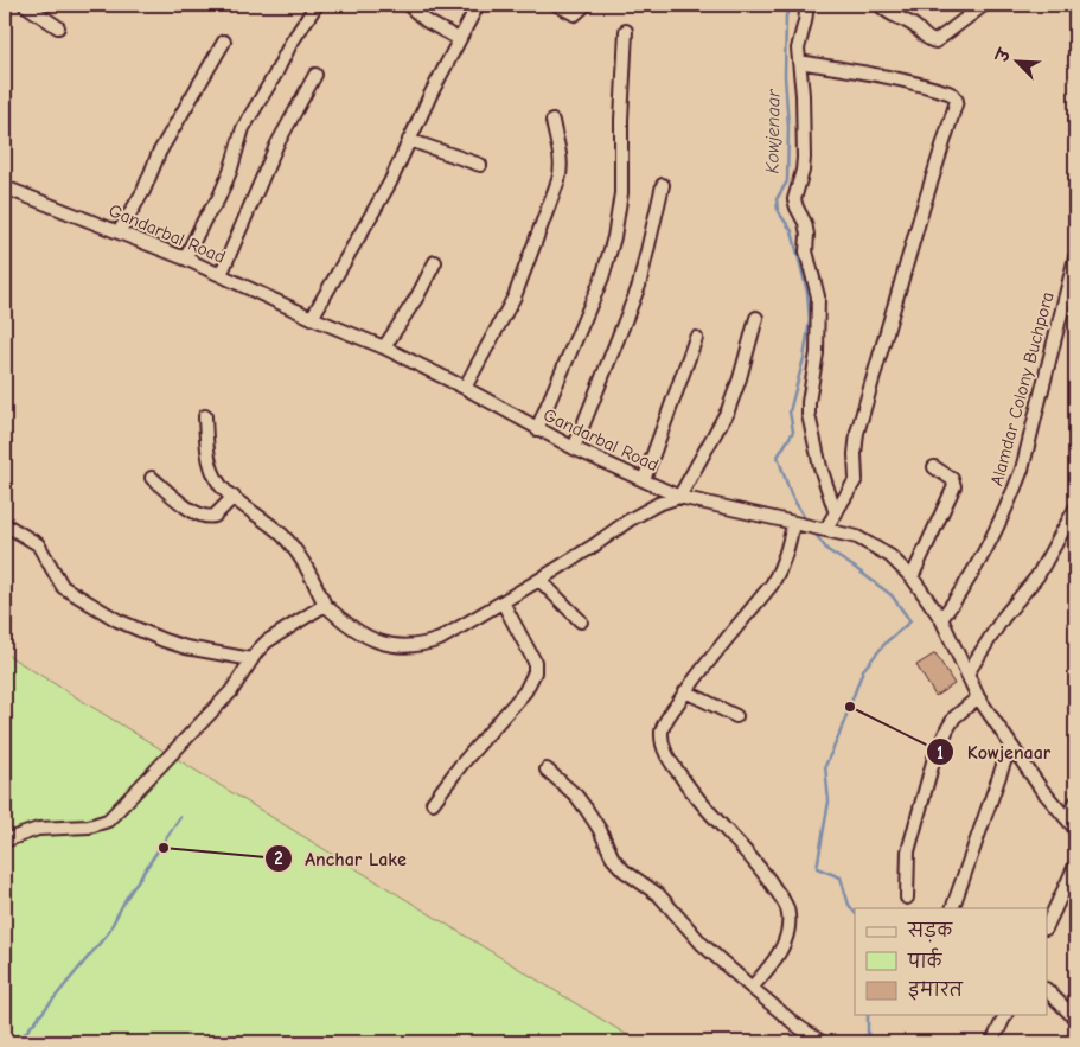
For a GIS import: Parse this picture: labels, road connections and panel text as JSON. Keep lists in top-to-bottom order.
{
  "streets": {
    "street": ["Gandarbal Road", "Alamdar Colony Buchpora"]
  },
  "crossings": [
    ["Gandarbal Road", "Alamdar Colony Buchpora"]
  ],
  "water": ["Kowjenaar"],
  "places": ["Kowjenaar", "Anchar Lake"],
  "legend": ["सड़क", "पार्क", "इमारत"],
  "north": "top left"
}
